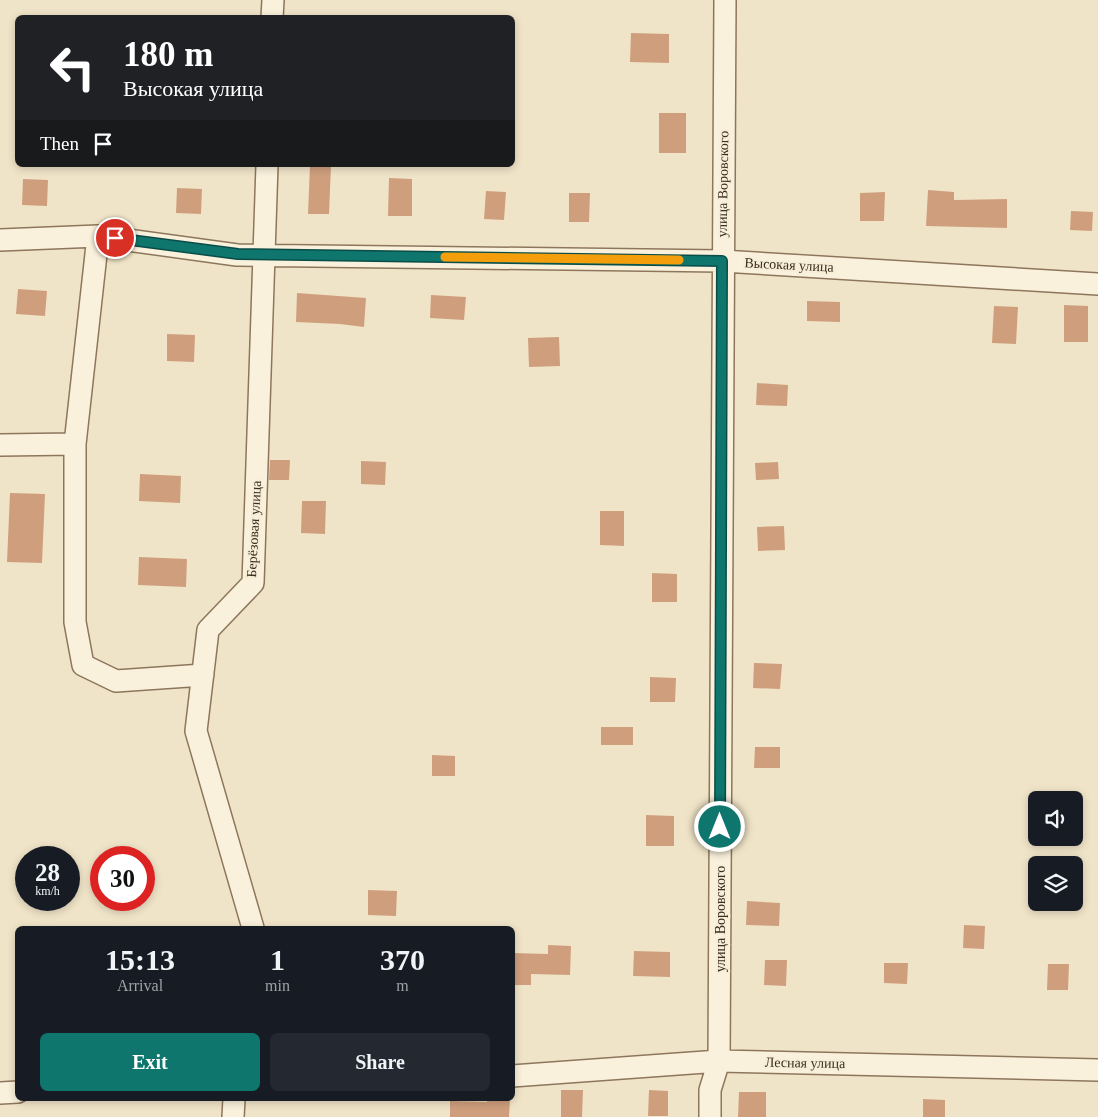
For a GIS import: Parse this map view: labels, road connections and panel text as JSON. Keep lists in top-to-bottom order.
{
  "streets": {
    "street": [
      "улица Воровского",
      "Высокая улица",
      "Берёзовая улица",
      "Лесная улица"
    ]
  },
  "crossings": [
    ["улица Воровского", "Высокая улица"],
    ["улица Воровского", "Лесная улица"],
    ["Высокая улица", "Берёзовая улица"]
  ],
  "page": {
    "turn": ["180 m", "Высокая улица"],
    "then": "Then",
    "speed": "28 km/h",
    "limit": "30",
    "eta": [
      "15:13",
      "Arrival",
      "1",
      "min",
      "370",
      "m"
    ],
    "buttons": ["Exit", "Share"]
  }
}
